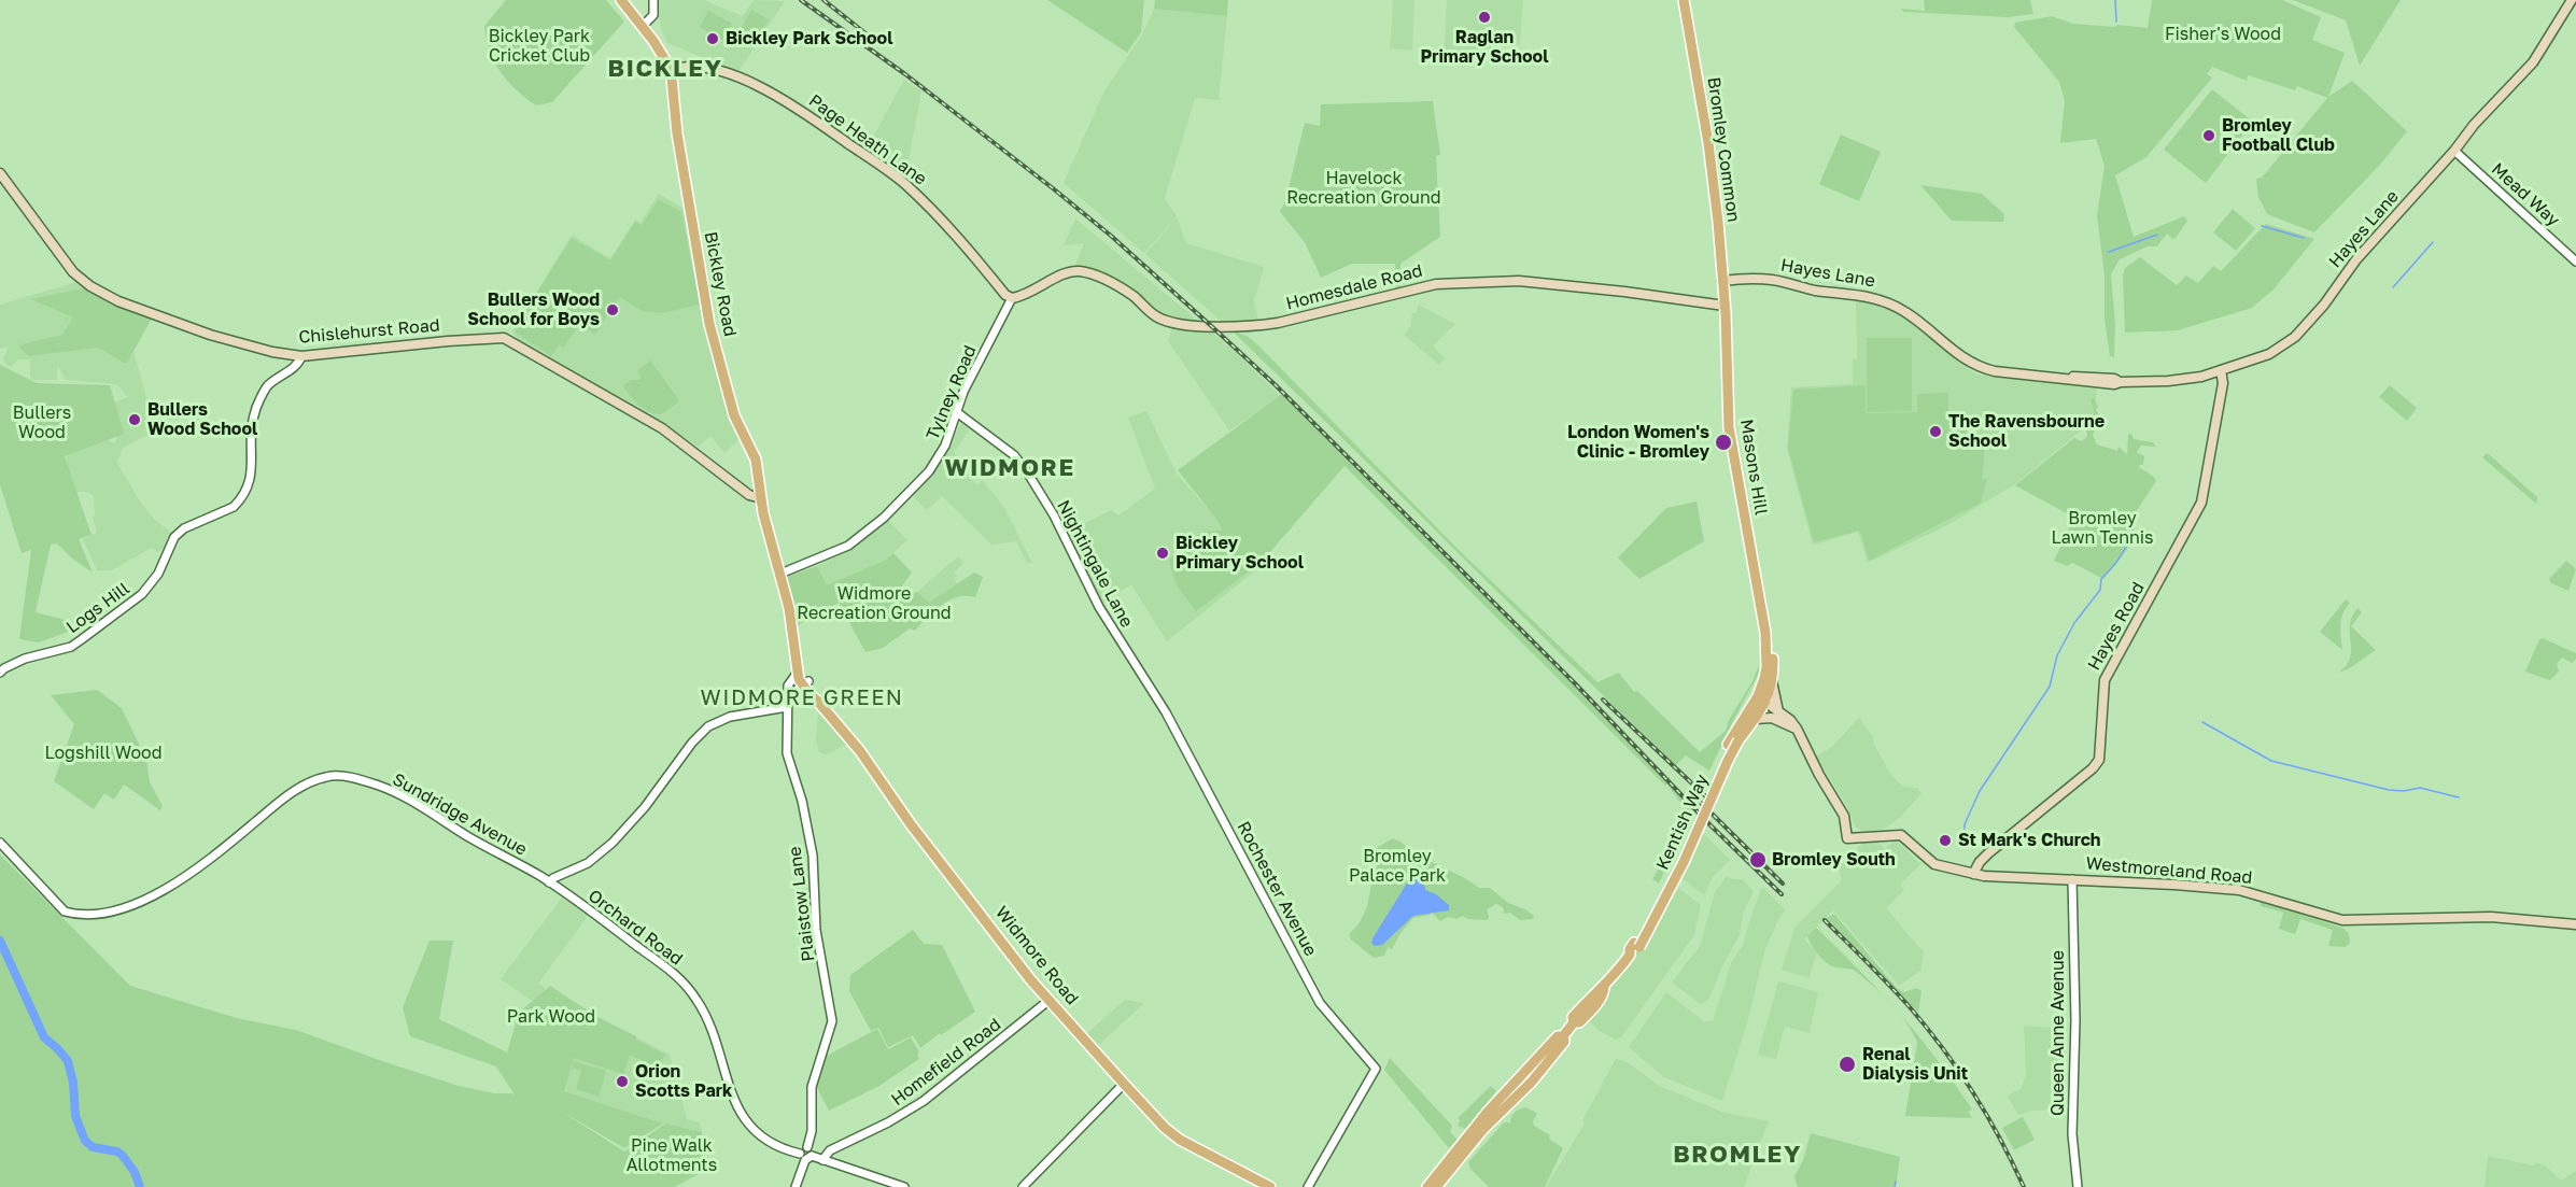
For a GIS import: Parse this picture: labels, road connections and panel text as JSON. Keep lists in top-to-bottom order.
{
  "streets": {
    "main road": [
      "Page Heath Lane",
      "Bromley Common",
      "Hayes Lane",
      "Bickley Road",
      "Homesdale Road",
      "Chislehurst Road",
      "Masons Hill",
      "Hayes Road",
      "Kentish Way",
      "Westmoreland Road",
      "Widmore Road"
    ],
    "street": [
      "Mead Way",
      "Tylney Road",
      "Nightingale Lane",
      "Logs Hill",
      "Sundridge Avenue",
      "Rochester Avenue",
      "Plaistow Lane",
      "Orchard Road",
      "Queen Anne Avenue",
      "Homefield Road"
    ]
  },
  "crossings": [
    ["Page Heath Lane", "Bickley Road"],
    ["Page Heath Lane", "Homesdale Road"],
    ["Page Heath Lane", "Tylney Road"],
    ["Bromley Common", "Hayes Lane"],
    ["Bromley Common", "Homesdale Road"],
    ["Bromley Common", "Masons Hill"],
    ["Mead Way", "Hayes Lane"],
    ["Hayes Lane", "Hayes Road"],
    ["Bickley Road", "Chislehurst Road"],
    ["Bickley Road", "Widmore Road"],
    ["Homesdale Road", "Tylney Road"],
    ["Homesdale Road", "Masons Hill"],
    ["Chislehurst Road", "Logs Hill"],
    ["Chislehurst Road", "Widmore Road"],
    ["Tylney Road", "Nightingale Lane"],
    ["Tylney Road", "Widmore Road"],
    ["Masons Hill", "Kentish Way"],
    ["Nightingale Lane", "Rochester Avenue"],
    ["Hayes Road", "Westmoreland Road"],
    ["Sundridge Avenue", "Orchard Road"],
    ["Westmoreland Road", "Queen Anne Avenue"],
    ["Plaistow Lane", "Orchard Road"],
    ["Plaistow Lane", "Widmore Road"],
    ["Orchard Road", "Homefield Road"],
    ["Widmore Road", "Homefield Road"]
  ],
  "districts": [
    "BICKLEY",
    "WIDMORE",
    "WIDMORE GREEN",
    "BROMLEY"
  ],
  "parks": [
    "Fisher's Wood",
    "Bickley Park Cricket Club",
    "Havelock Recreation Ground",
    "Bullers Wood",
    "Bromley Lawn Tennis",
    "Widmore Recreation Ground",
    "Logshill Wood",
    "Bromley Palace Park",
    "Park Wood",
    "Pine Walk Allotments"
  ],
  "places": [
    "Raglan Primary School",
    "Bickley Park School",
    "Bromley Football Club",
    "Bullers Wood School for Boys",
    "Bullers Wood School",
    "The Ravensbourne School",
    "London Women's Clinic - Bromley",
    "Bickley Primary School",
    "St Mark's Church",
    "Bromley South",
    "Renal Dialysis Unit",
    "Orion Scotts Park"
  ]
}
